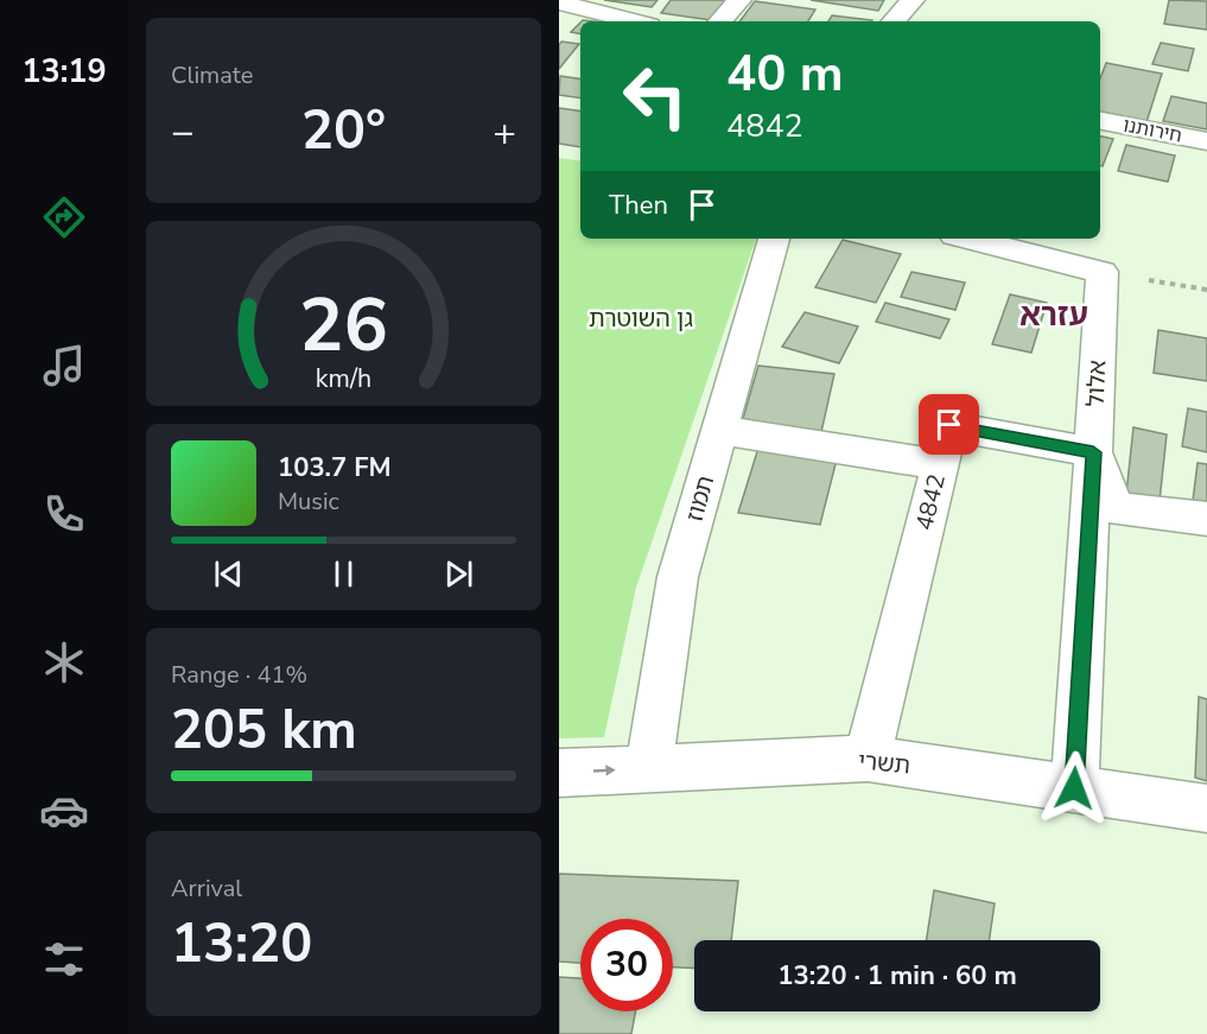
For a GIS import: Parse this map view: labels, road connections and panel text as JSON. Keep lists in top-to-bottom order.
{
  "streets": {
    "street": [
      "חירותנו",
      "אלול",
      "תמוז",
      "4842",
      "תשרי"
    ]
  },
  "crossings": [
    ["אלול", "4842"],
    ["תמוז", "תשרי"],
    ["4842", "תשרי"]
  ],
  "districts": ["עזרא"],
  "parks": ["גן השוטרת"],
  "page": {
    "tabs": "13:19",
    "tile": [
      "Climate",
      ["Range · 41%", "205 km"],
      ["Arrival", "13:20"]
    ],
    "turn": ["40 m", "4842"],
    "heat": ["−", "20°", "+"],
    "then": "Then",
    "song": ["103.7 FM", "Music"],
    "limit": "30",
    "trip": "13:20 · 1 min · 60 m",
    "gauge": ["26", "km/h"]
  }
}
